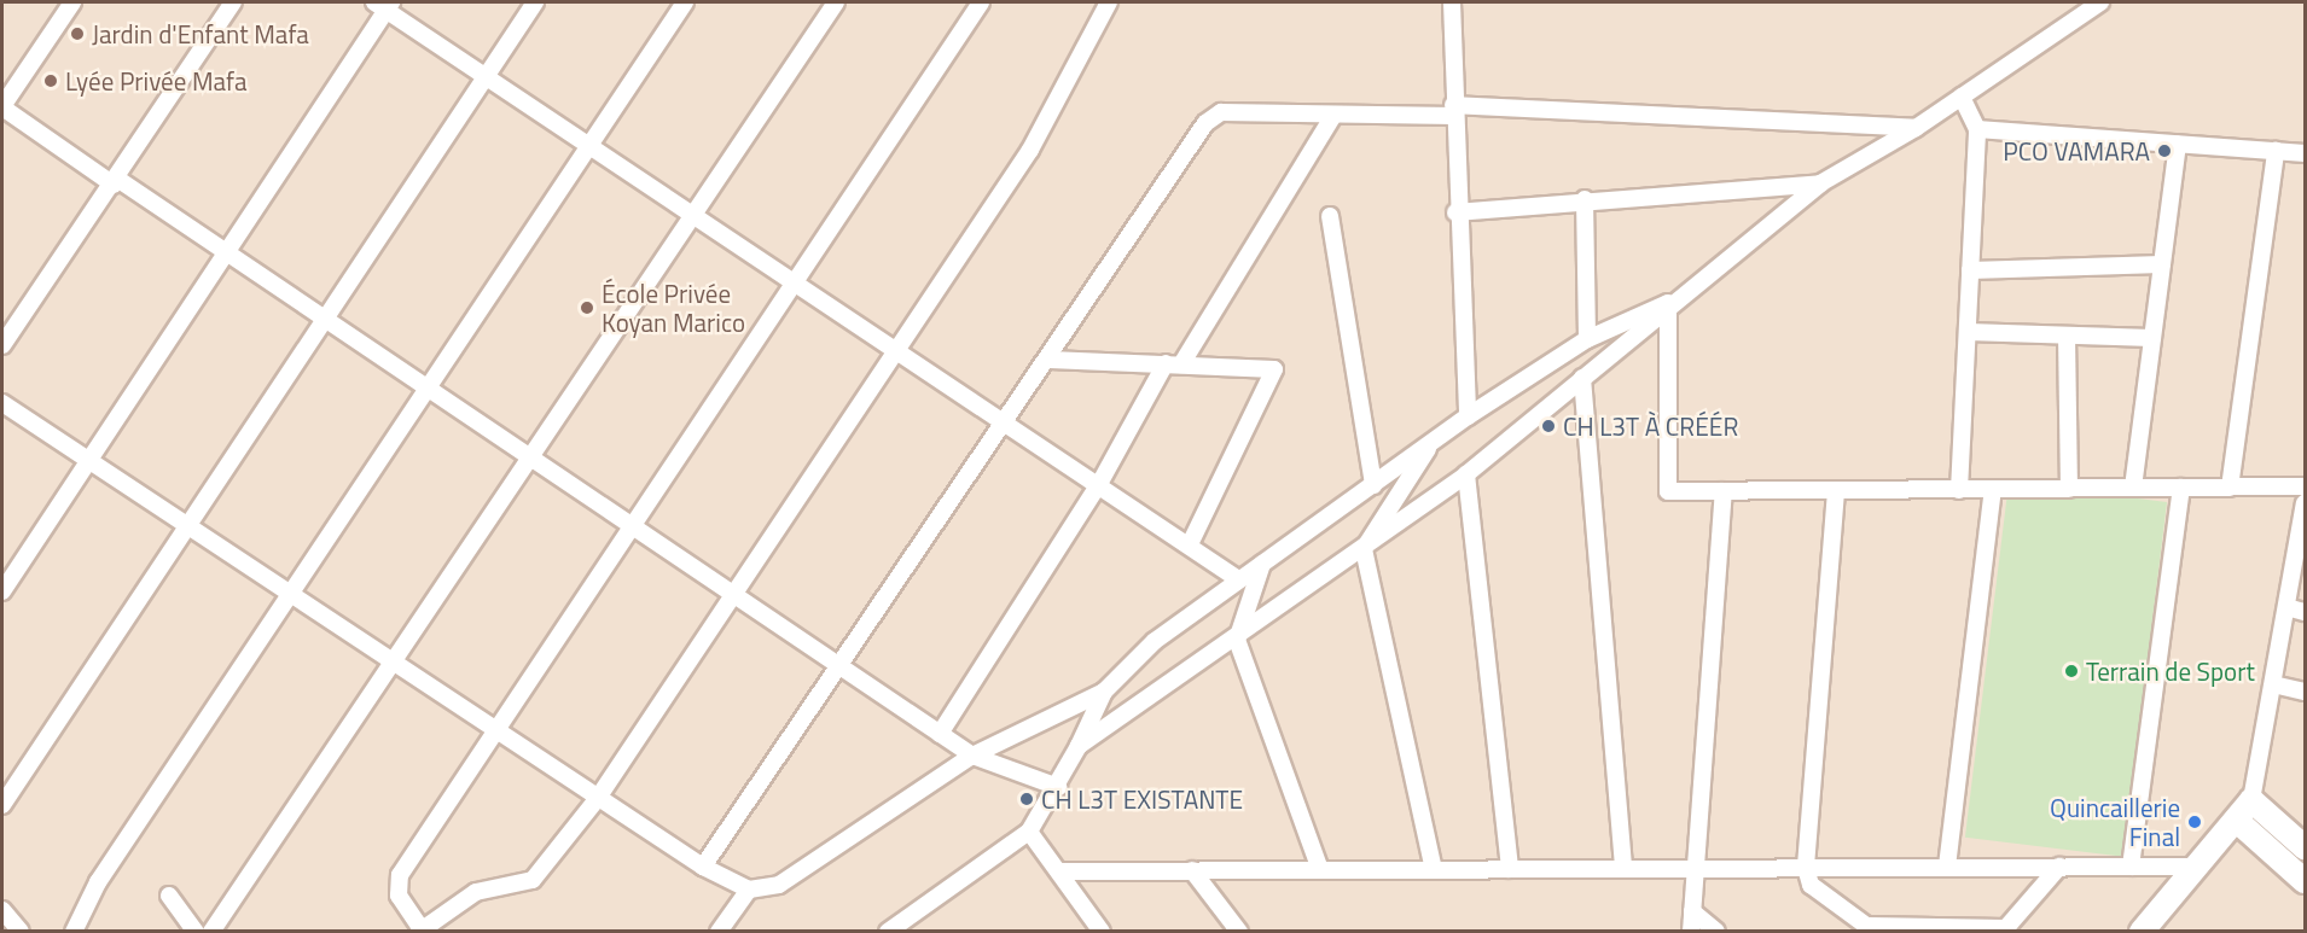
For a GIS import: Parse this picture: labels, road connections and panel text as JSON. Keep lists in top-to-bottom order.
{
  "places": [
    "Jardin d'Enfant Mafa",
    "Lyée Privée Mafa",
    "PCO VAMARA",
    "École Privée Koyan Marico",
    "CH L3T À CRÉÉR",
    "Terrain de Sport",
    "CH L3T EXISTANTE",
    "Quincaillerie Final"
  ]
}
